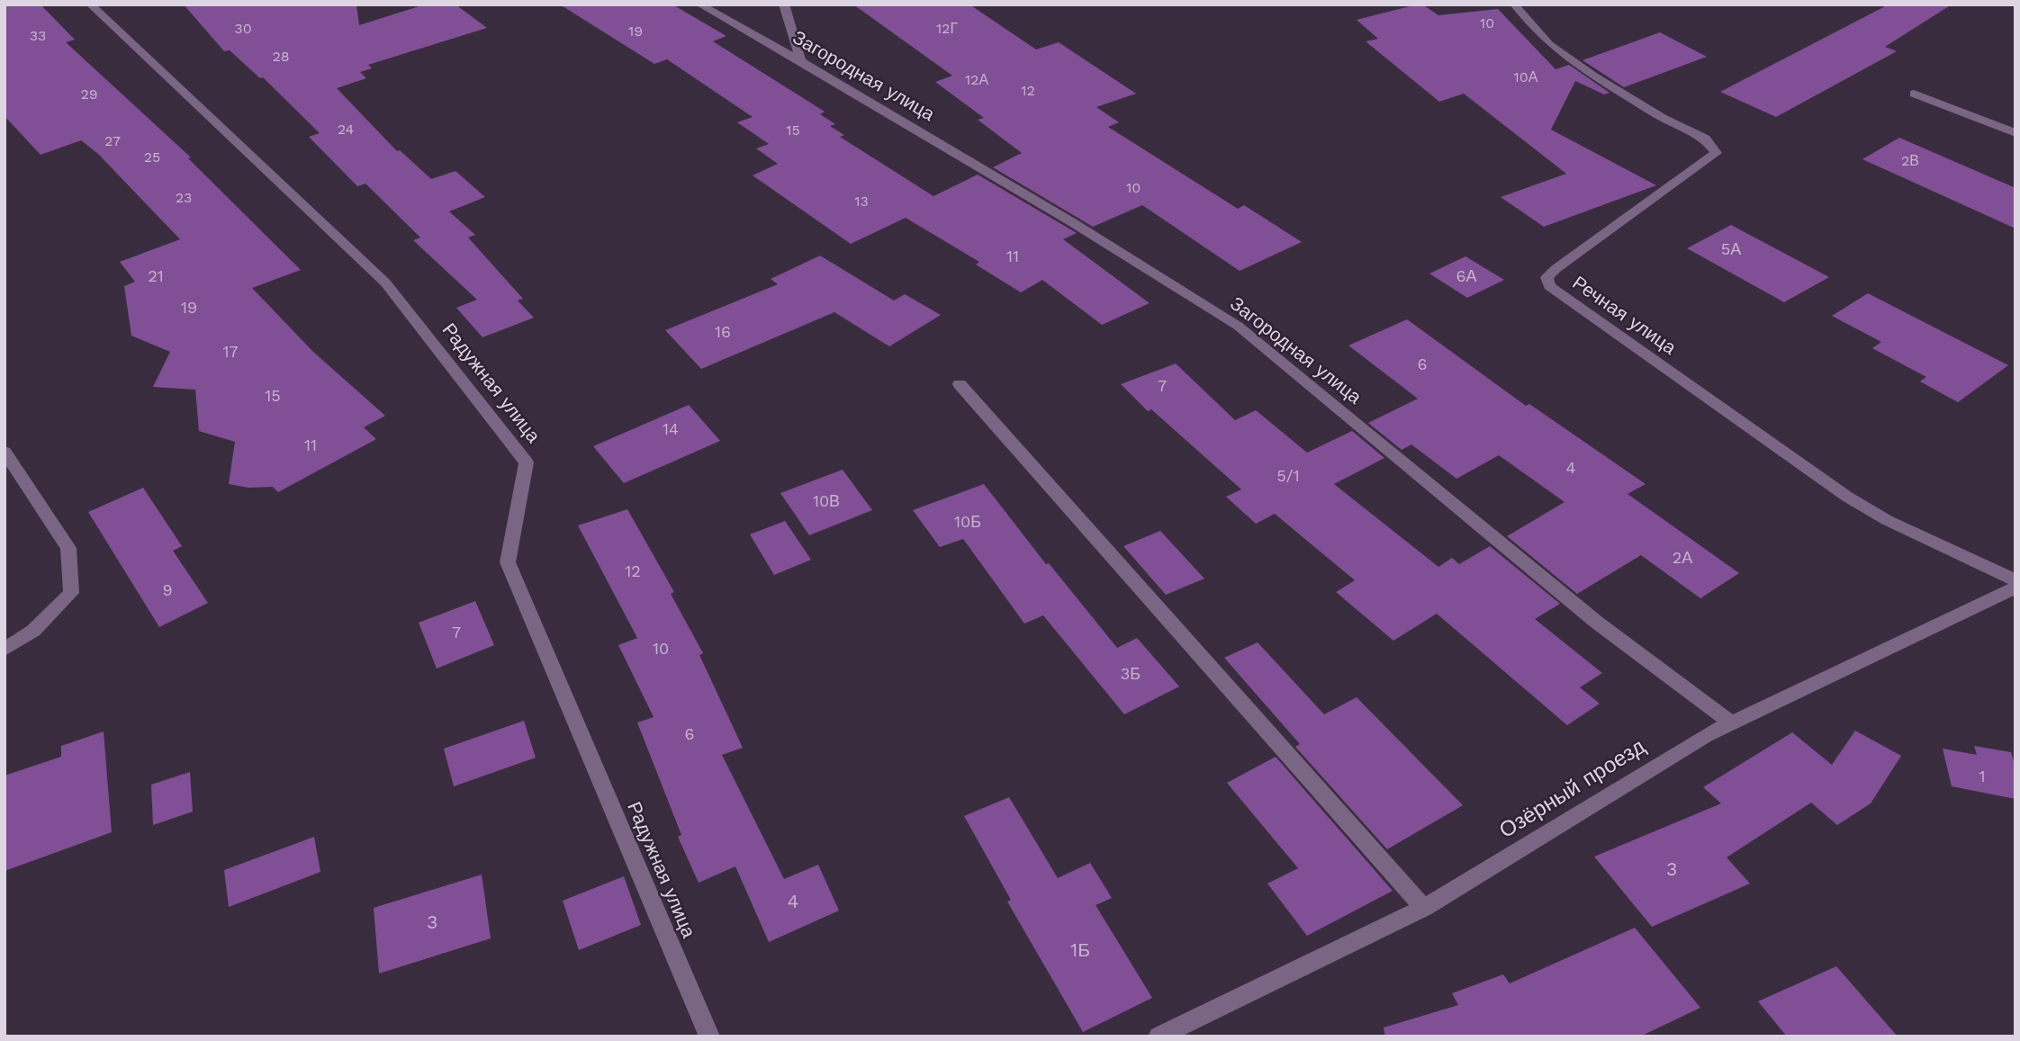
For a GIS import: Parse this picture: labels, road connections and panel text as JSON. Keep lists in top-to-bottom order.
{
  "streets": {
    "street": [
      "Загородная улица",
      "Речная улица",
      "Радужная улица",
      "Озёрный проезд"
    ]
  },
  "crossings": [
    ["Загородная улица", "Озёрный проезд"]
  ],
  "house_numbers": [
    "10",
    "30",
    "12Г",
    "19",
    "33",
    "28",
    "10А",
    "12А",
    "12",
    "29",
    "24",
    "15",
    "27",
    "25",
    "2В",
    "10",
    "23",
    "13",
    "5А",
    "11",
    "21",
    "6А",
    "19",
    "16",
    "17",
    "6",
    "7",
    "15",
    "14",
    "11",
    "4",
    "5/1",
    "10В",
    "10Б",
    "2А",
    "12",
    "9",
    "7",
    "10",
    "3Б",
    "6",
    "1",
    "3",
    "4",
    "3",
    "1Б"
  ]
}
